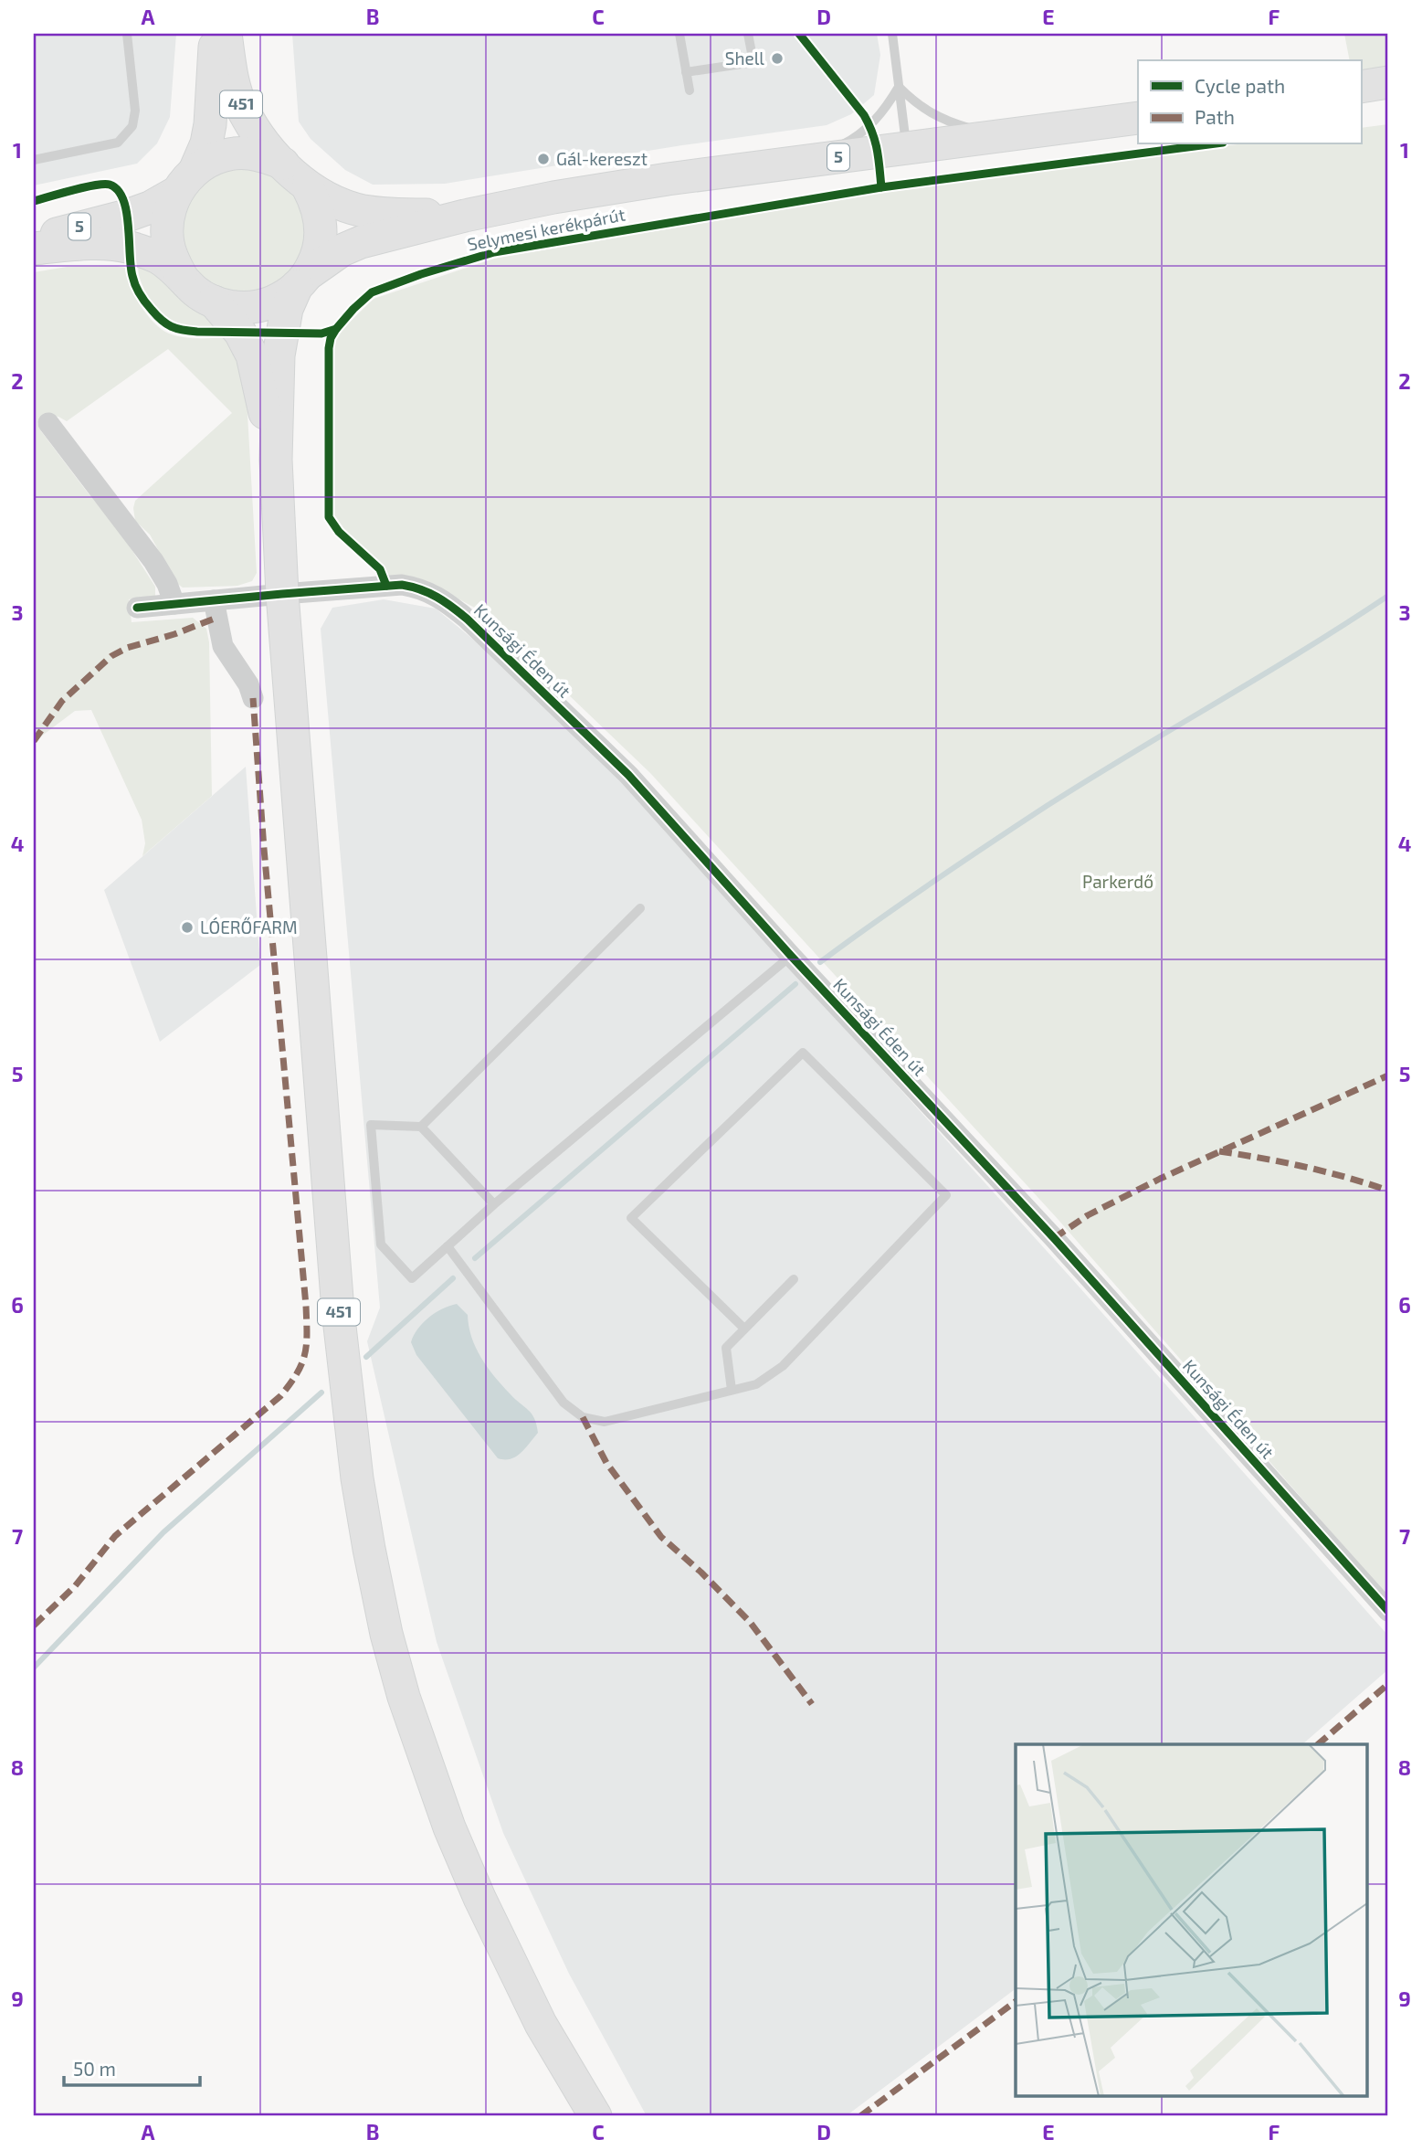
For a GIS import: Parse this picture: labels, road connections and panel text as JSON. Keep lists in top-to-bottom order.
{
  "streets": {
    "main road": ["451", "5"],
    "street": ["Kunsági Éden út"],
    "cycle path": ["Selymesi kerékpárút"]
  },
  "crossings": [
    ["451", "5"],
    ["451", "Kunsági Éden út"]
  ],
  "parks": ["Parkerdő"],
  "places": ["Shell", "Gál-kereszt", "LÓERŐFARM"],
  "legend": ["Cycle path", "Path"],
  "scale_bar": "50 m",
  "grid": {
    "columns": [
      "A",
      "B",
      "C",
      "D",
      "E",
      "F"
    ],
    "rows": [
      "1",
      "2",
      "3",
      "4",
      "5",
      "6",
      "7",
      "8",
      "9"
    ]
  }
}
